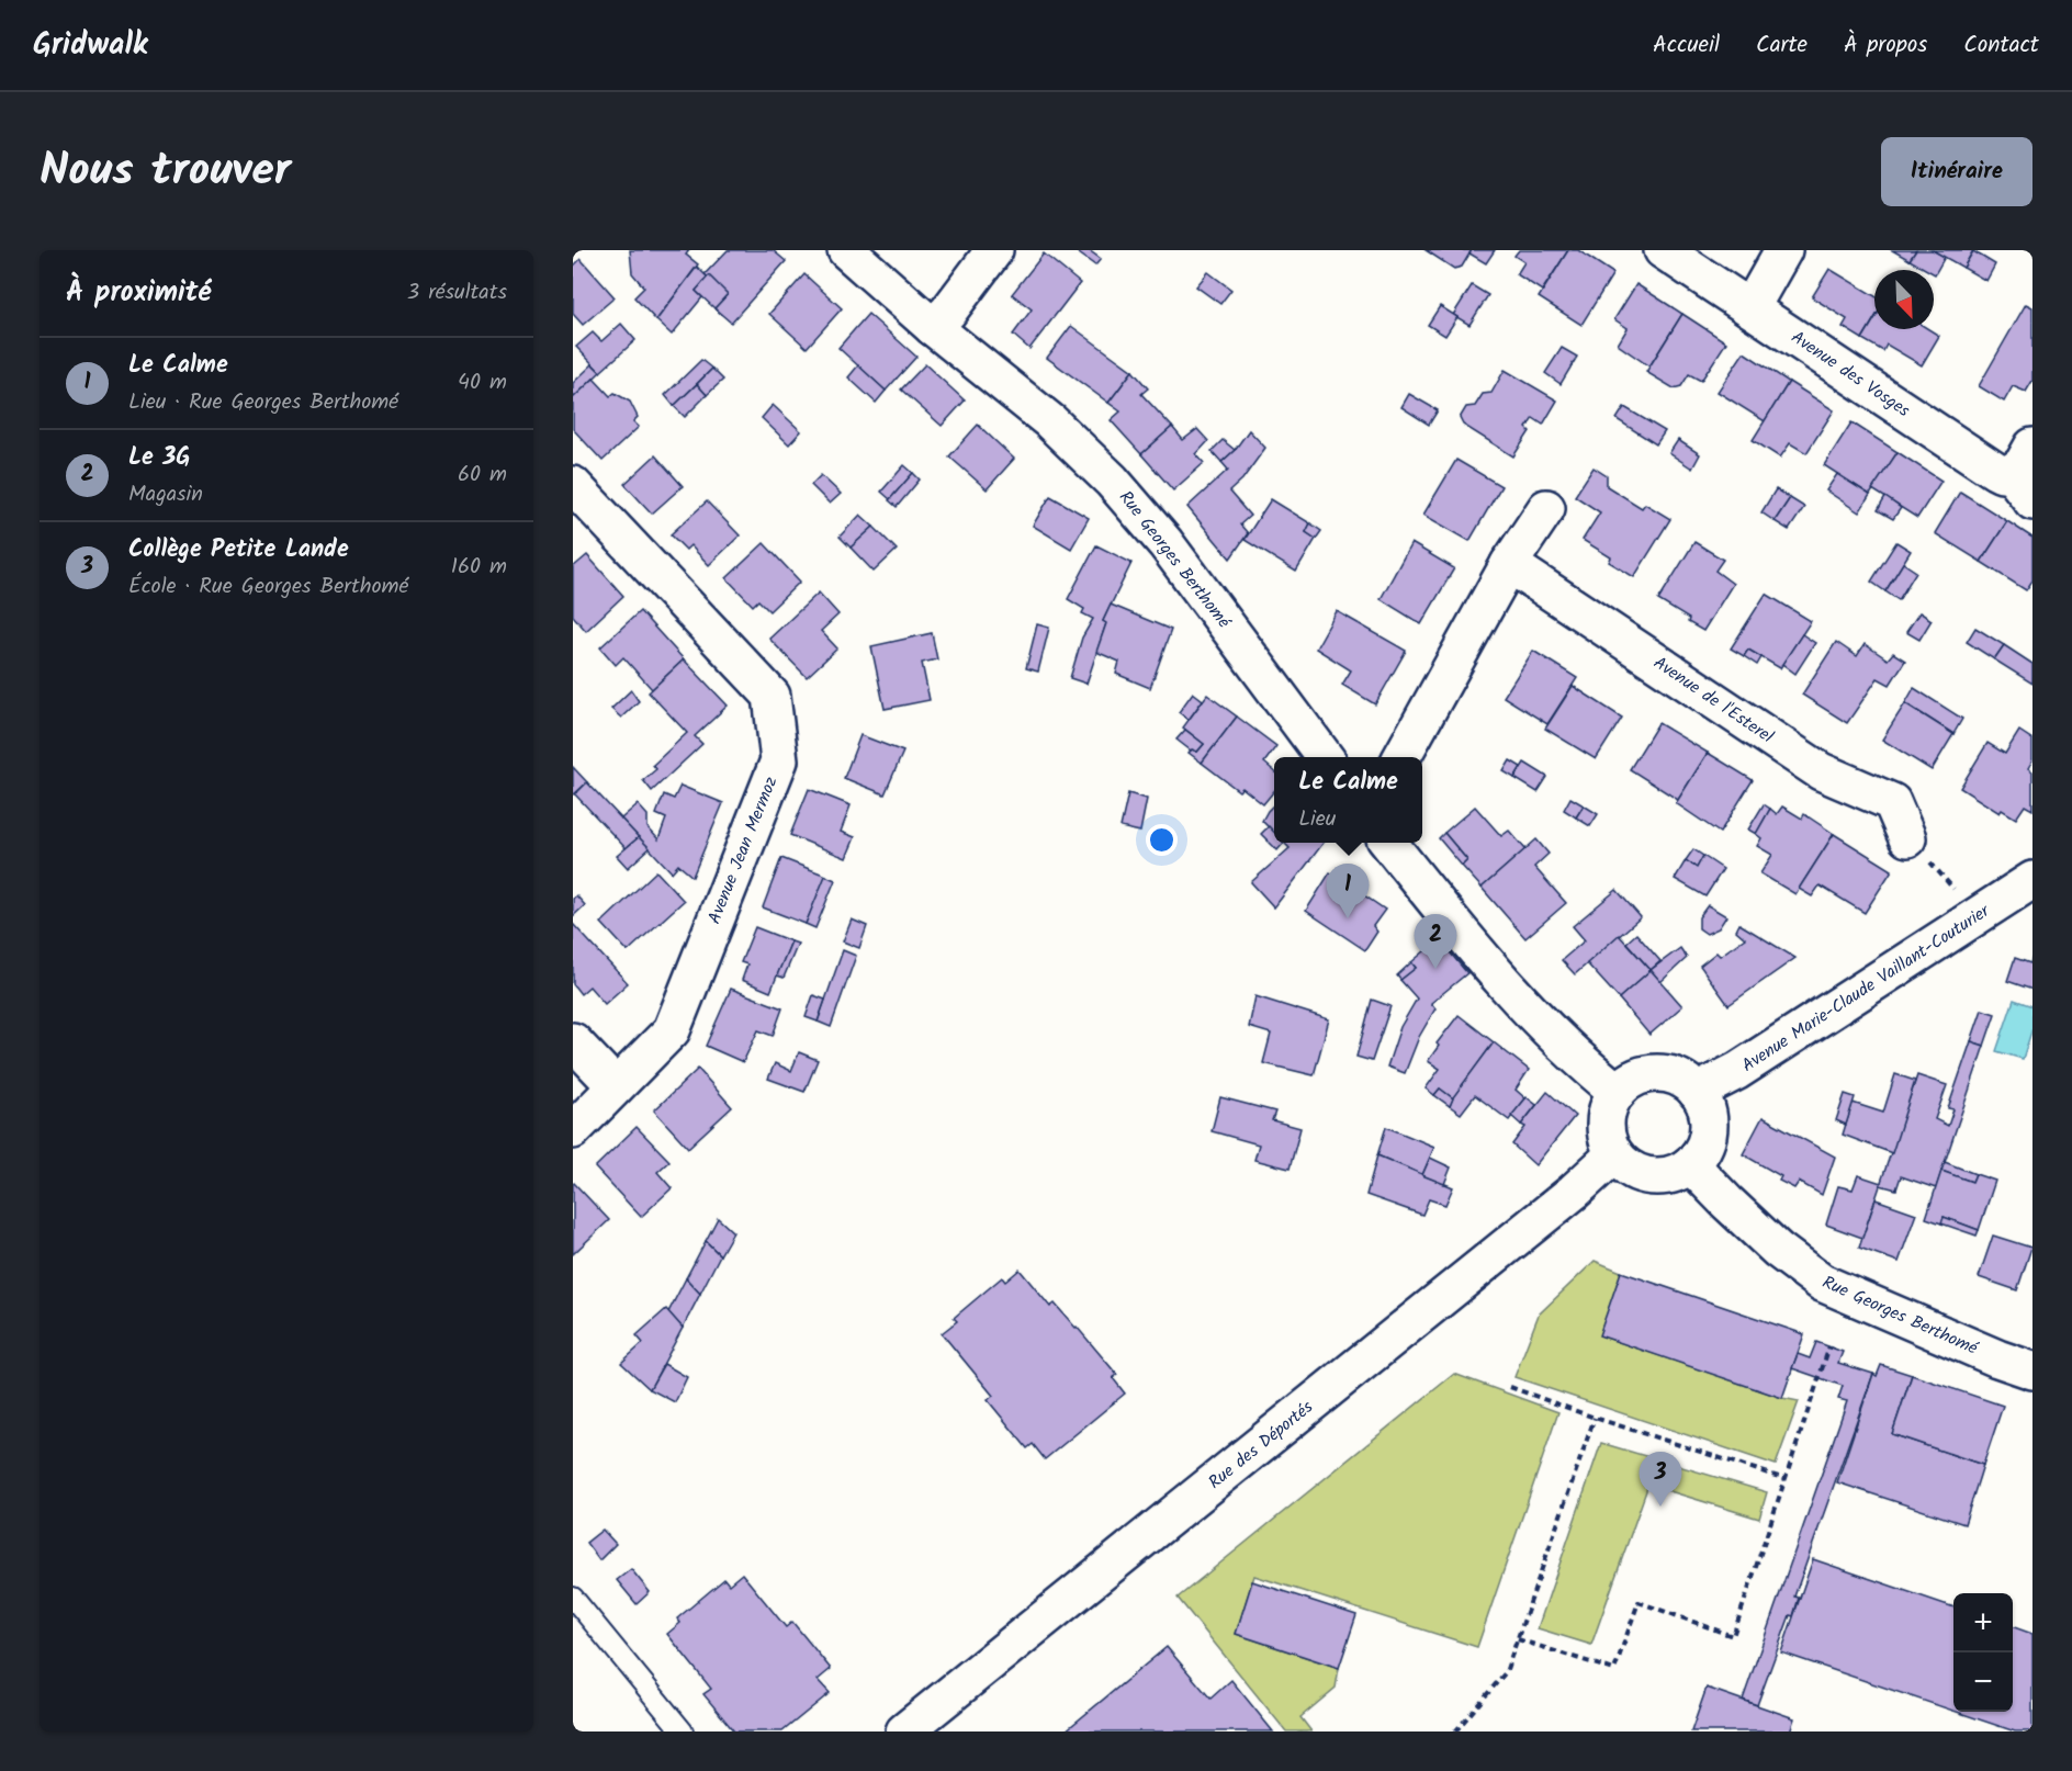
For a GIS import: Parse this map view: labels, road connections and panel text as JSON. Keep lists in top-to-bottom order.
{
  "streets": {
    "street": [
      "Avenue des Vosges",
      "Rue Georges Berthomé",
      "Avenue de l'Esterel",
      "Avenue Jean Mermoz",
      "Avenue Marie-Claude Vaillant-Couturier",
      "Rue des Déportés"
    ]
  },
  "crossings": [
    ["Rue Georges Berthomé", "Avenue Marie-Claude Vaillant-Couturier"],
    ["Rue Georges Berthomé", "Rue des Déportés"],
    ["Avenue Marie-Claude Vaillant-Couturier", "Rue des Déportés"]
  ],
  "north": "bottom right",
  "page": {
    "header": "Gridwalk",
    "nav": [
      "Accueil",
      "Carte",
      "À propos",
      "Contact"
    ],
    "title": "Nous trouver",
    "buttons": "Itinéraire",
    "heading": ["À proximité", "3 résultats"],
    "list": [
      {
        "mark": "1",
        "name": "Le Calme",
        "note": "Lieu · Rue Georges Berthomé",
        "value": "40 m"
      },
      {
        "mark": "2",
        "name": "Le 3G",
        "note": "Magasin",
        "value": "60 m"
      },
      {
        "mark": "3",
        "name": "Collège Petite Lande",
        "note": "École · Rue Georges Berthomé",
        "value": "160 m"
      }
    ],
    "popup": ["Le Calme", "Lieu"],
    "pins": ["1", "2", "3"],
    "map_buttons": ["+", "−"]
  }
}
